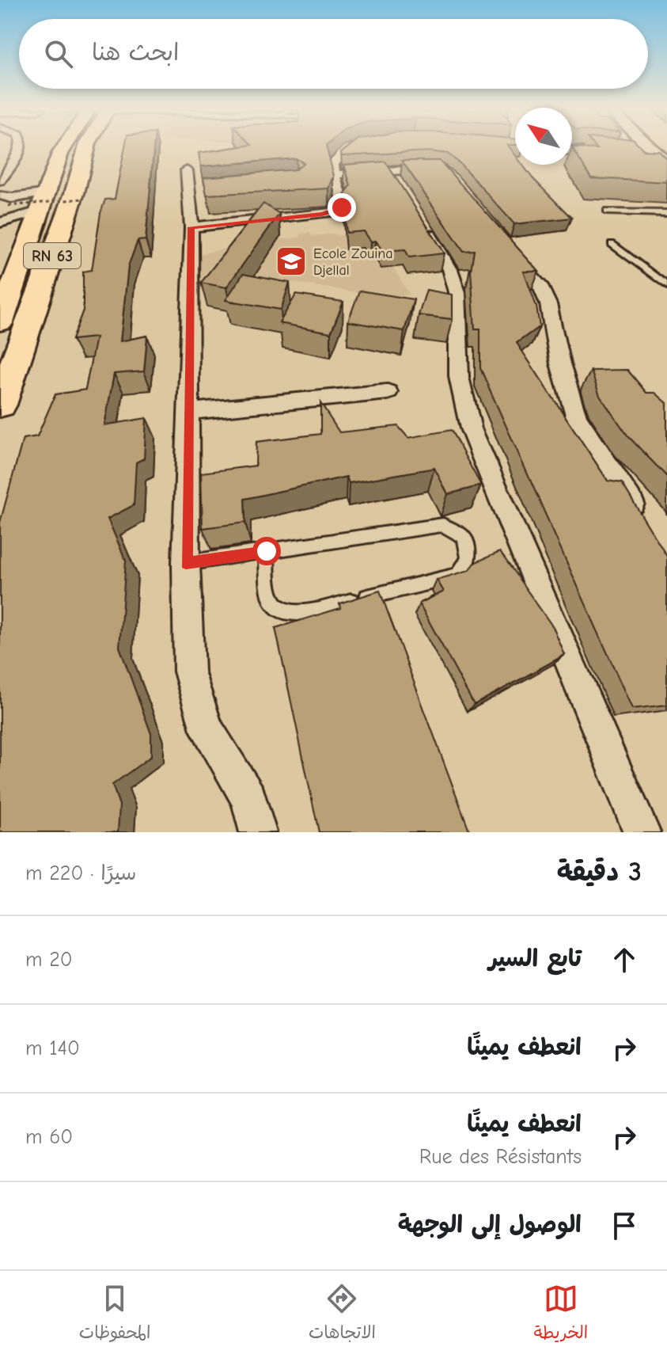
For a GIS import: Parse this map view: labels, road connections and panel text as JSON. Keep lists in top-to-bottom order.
{
  "streets": {
    "main road": ["RN 63"]
  },
  "places": {
    "school or university": ["Ecole Zouina Djellal"]
  },
  "north": "top left",
  "page": {
    "search": "ابحث هنا",
    "heading": ["3 دقيقة", "سيرًا · 220 m"],
    "list": [
      ["تابع السير", "20 m"],
      ["انعطف يمينًا", "140 m"],
      ["انعطف يمينًا", "Rue des Résistants", "60 m"],
      "الوصول إلى الوجهة"
    ],
    "nav": ["الخريطة", "الاتجاهات", "المحفوظات"]
  }
}
